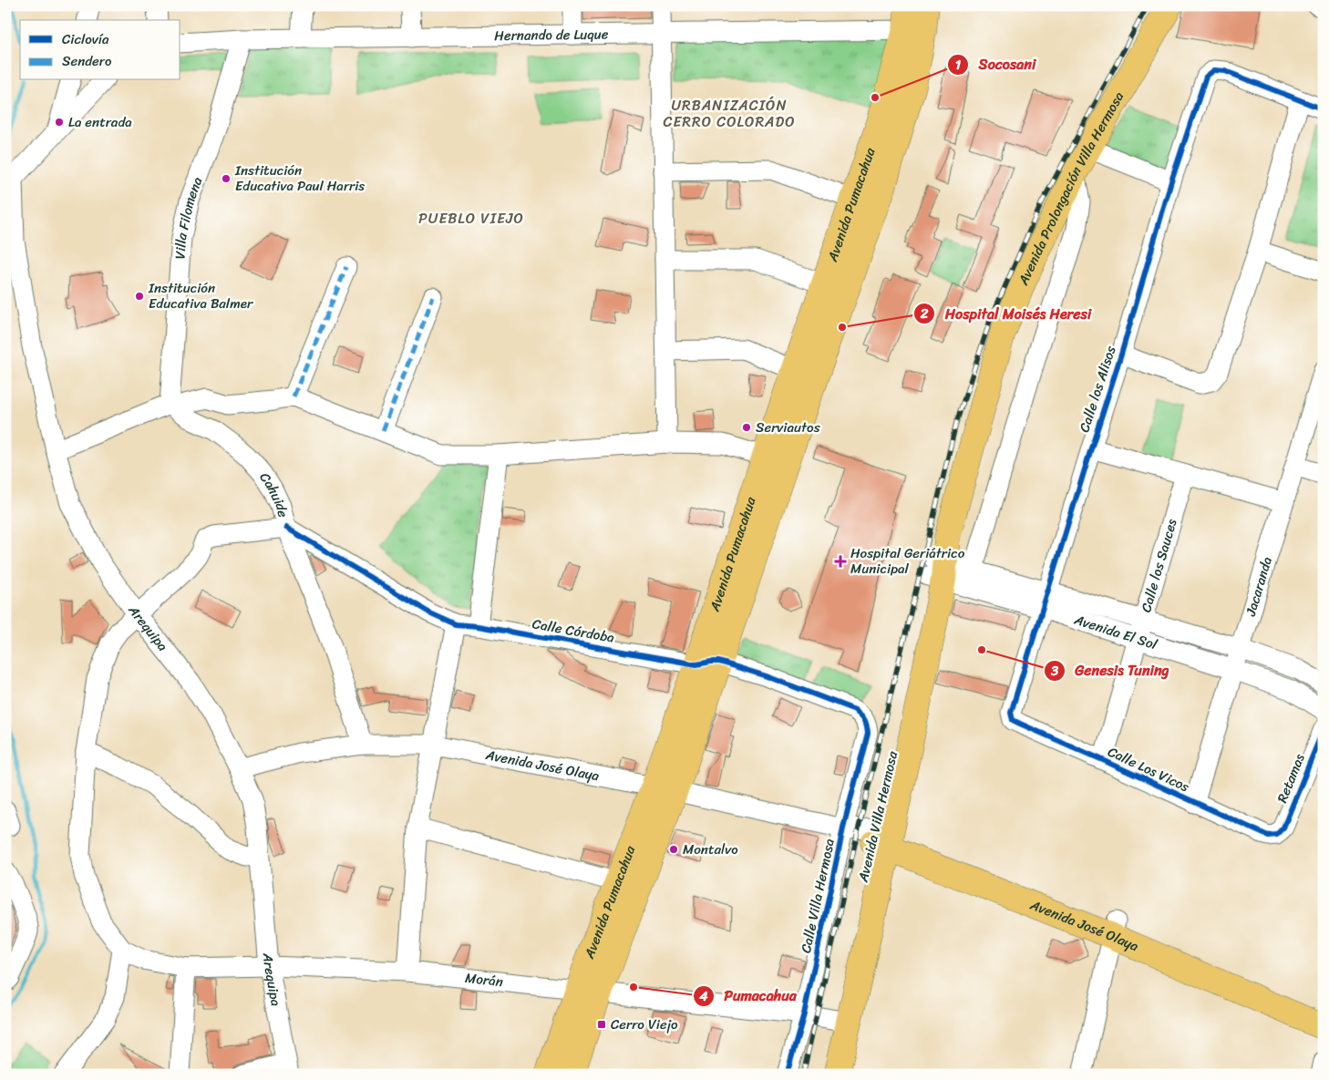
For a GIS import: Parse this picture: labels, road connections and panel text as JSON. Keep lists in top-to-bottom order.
{
  "streets": {
    "main road": [
      "Avenida Prolongación Villa Hermosa",
      "Avenida Pumacahua",
      "Avenida José Olaya",
      "Avenida Villa Hermosa"
    ],
    "street": [
      "Hernando de Luque",
      "Villa Filomena",
      "Calle los Alisos",
      "Cahuide",
      "Calle los Sauces",
      "Jacaranda",
      "Arequipa",
      "Calle Córdoba",
      "Avenida El Sol",
      "Calle Los Vicos",
      "Retamas",
      "Calle Villa Hermosa",
      "Morán"
    ]
  },
  "crossings": [
    ["Hernando de Luque", "Avenida Pumacahua"],
    ["Hernando de Luque", "Villa Filomena"],
    ["Avenida Prolongación Villa Hermosa", "Avenida El Sol"],
    ["Avenida Prolongación Villa Hermosa", "Avenida Villa Hermosa"],
    ["Avenida Pumacahua", "Calle Córdoba"],
    ["Avenida Pumacahua", "Avenida José Olaya"],
    ["Avenida Pumacahua", "Morán"],
    ["Villa Filomena", "Cahuide"],
    ["Calle los Alisos", "Avenida El Sol"],
    ["Calle los Alisos", "Calle Los Vicos"],
    ["Cahuide", "Calle Córdoba"],
    ["Cahuide", "Avenida José Olaya"],
    ["Calle los Sauces", "Avenida El Sol"],
    ["Calle los Sauces", "Calle Los Vicos"],
    ["Jacaranda", "Avenida El Sol"],
    ["Jacaranda", "Calle Los Vicos"],
    ["Arequipa", "Avenida José Olaya"],
    ["Arequipa", "Morán"],
    ["Calle Córdoba", "Calle Villa Hermosa"],
    ["Avenida El Sol", "Avenida Villa Hermosa"],
    ["Avenida José Olaya", "Avenida Villa Hermosa"],
    ["Avenida José Olaya", "Calle Villa Hermosa"],
    ["Calle Los Vicos", "Retamas"],
    ["Avenida Villa Hermosa", "Morán"],
    ["Calle Villa Hermosa", "Morán"]
  ],
  "districts": ["URBANIZACIÓN CERRO COLORADO", "PUEBLO VIEJO"],
  "places": {
    "other": [
      "Socosani",
      "La entrada",
      "Institución Educativa Paul Harris",
      "Institución Educativa Balmer",
      "Hospital Moisés Heresi",
      "Serviautos",
      "Genesis Tuning",
      "Montalvo",
      "Pumacahua"
    ],
    "health": ["Hospital Geriátrico Municipal"],
    "transit": ["Cerro Viejo"]
  },
  "legend": ["Ciclovía", "Sendero"]
}
